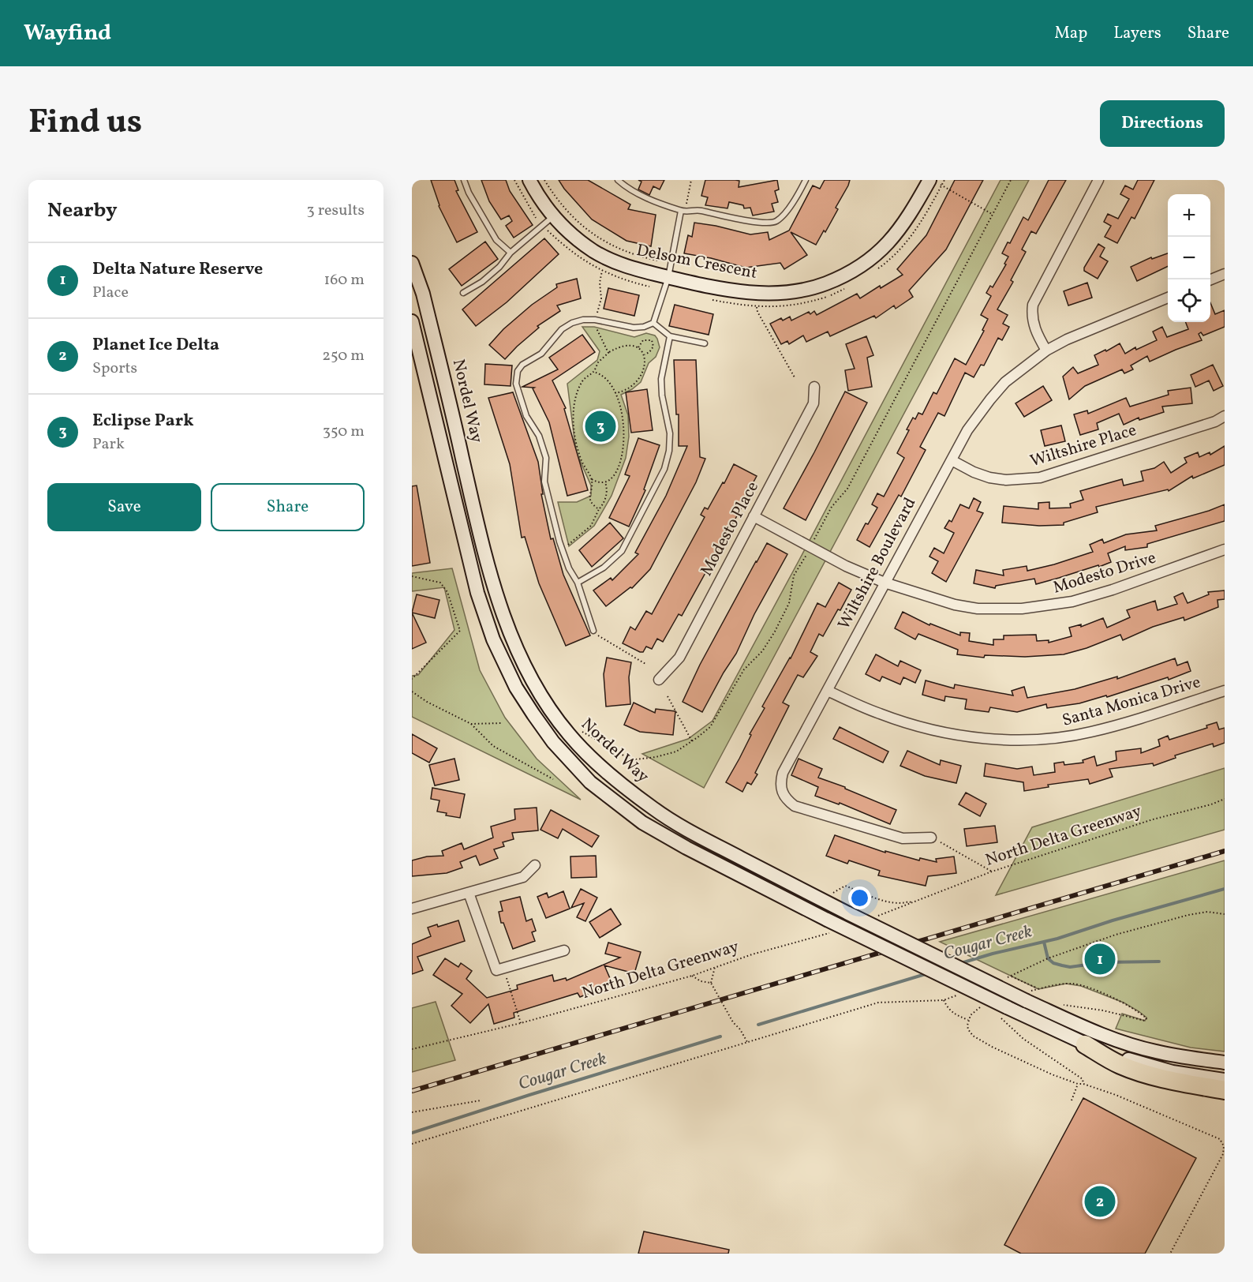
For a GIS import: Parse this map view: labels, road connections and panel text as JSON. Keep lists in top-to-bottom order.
{
  "streets": {
    "main road": ["Delsom Crescent", "Nordel Way"],
    "street": [
      "Wiltshire Place",
      "Modesto Place",
      "Wiltshire Boulevard",
      "Modesto Drive",
      "Santa Monica Drive"
    ],
    "path": ["North Delta Greenway"]
  },
  "crossings": [
    ["Wiltshire Place", "Wiltshire Boulevard"],
    ["Modesto Place", "Modesto Drive"],
    ["Wiltshire Boulevard", "Modesto Drive"],
    ["Wiltshire Boulevard", "Santa Monica Drive"]
  ],
  "water": ["Cougar Creek"],
  "page": {
    "header": "Wayfind",
    "nav": ["Map", "Layers", "Share"],
    "title": "Find us",
    "buttons": [
      "Directions",
      ["Save", "Share"]
    ],
    "heading": ["Nearby", "3 results"],
    "map_buttons": ["+", "−"],
    "list": [
      {
        "mark": "1",
        "name": "Delta Nature Reserve",
        "note": "Place",
        "value": "160 m"
      },
      {
        "mark": "2",
        "name": "Planet Ice Delta",
        "note": "Sports",
        "value": "250 m"
      },
      {
        "mark": "3",
        "name": "Eclipse Park",
        "note": "Park",
        "value": "350 m"
      }
    ],
    "pins": ["3", "1", "2"]
  }
}
